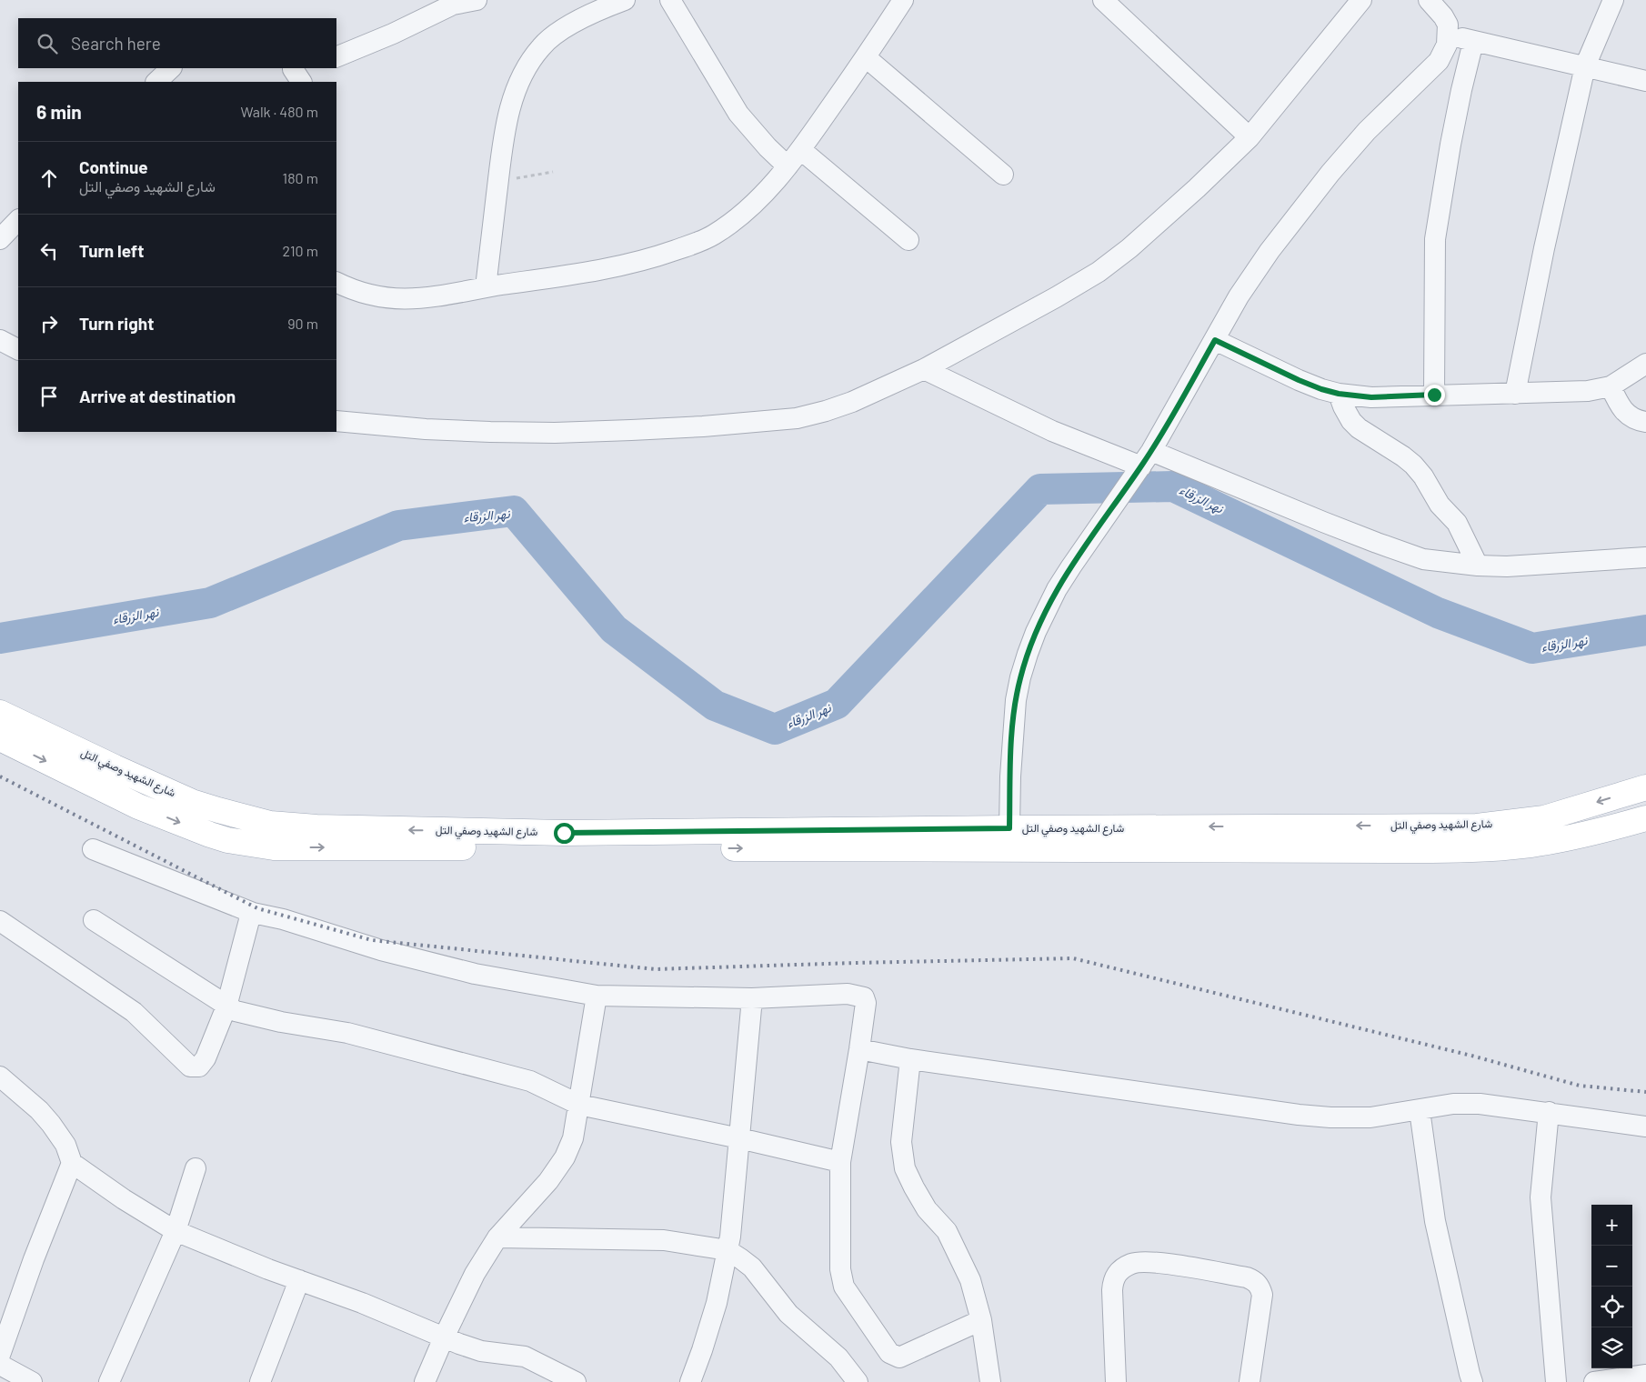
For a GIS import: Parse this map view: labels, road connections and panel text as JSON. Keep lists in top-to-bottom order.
{
  "streets": {
    "main road": ["شارع الشهيد وصفي التل"]
  },
  "water": ["نهر الزرقاء"],
  "page": {
    "search": "Search here",
    "heading": ["6 min", "Walk · 480 m"],
    "list": [
      ["Continue", "شارع الشهيد وصفي التل", "180 m"],
      ["Turn left", "210 m"],
      ["Turn right", "90 m"],
      "Arrive at destination"
    ],
    "map_buttons": ["+", "−"]
  }
}
